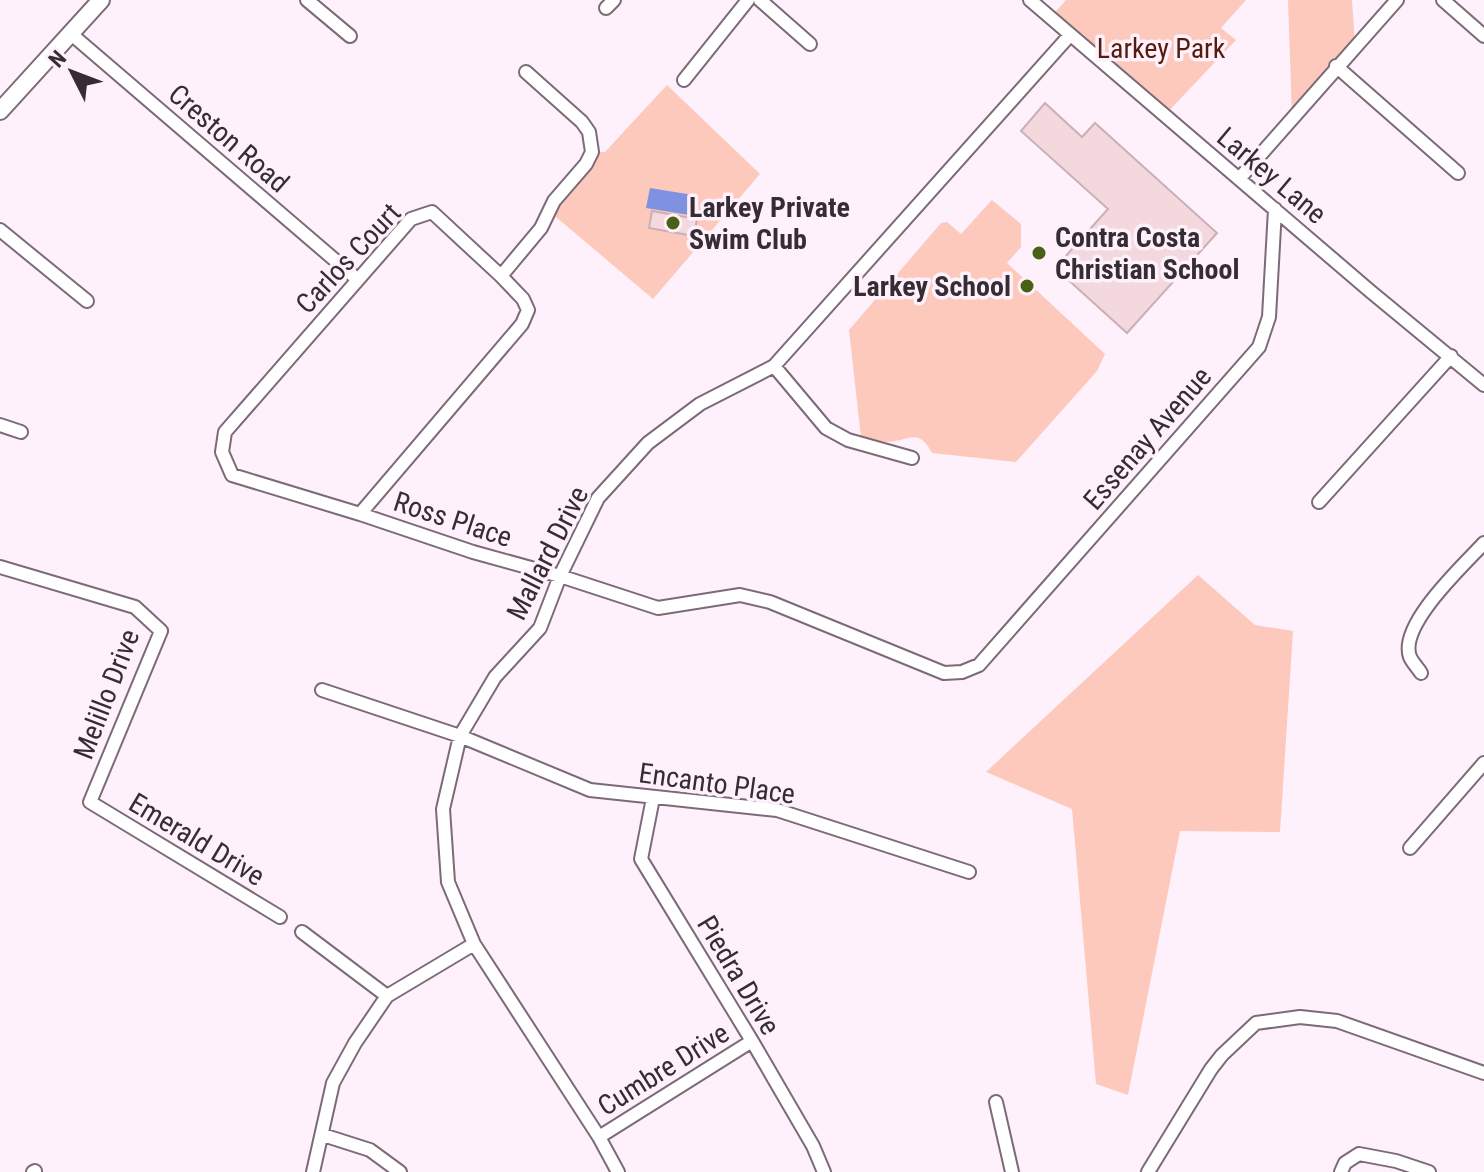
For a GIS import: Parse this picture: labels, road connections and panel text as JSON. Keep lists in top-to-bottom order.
{
  "streets": {
    "street": [
      "Creston Road",
      "Larkey Lane",
      "Carlos Court",
      "Essenay Avenue",
      "Ross Place",
      "Mallard Drive",
      "Melillo Drive",
      "Encanto Place",
      "Emerald Drive",
      "Piedra Drive",
      "Cumbre Drive"
    ]
  },
  "crossings": [
    ["Creston Road", "Carlos Court"],
    ["Larkey Lane", "Essenay Avenue"],
    ["Larkey Lane", "Mallard Drive"],
    ["Carlos Court", "Ross Place"],
    ["Essenay Avenue", "Ross Place"],
    ["Ross Place", "Mallard Drive"],
    ["Mallard Drive", "Encanto Place"],
    ["Mallard Drive", "Cumbre Drive"],
    ["Melillo Drive", "Emerald Drive"],
    ["Encanto Place", "Piedra Drive"],
    ["Piedra Drive", "Cumbre Drive"]
  ],
  "parks": ["Larkey Park"],
  "places": ["Larkey Private Swim Club", "Contra Costa Christian School", "Larkey School"],
  "north": "top left"
}
